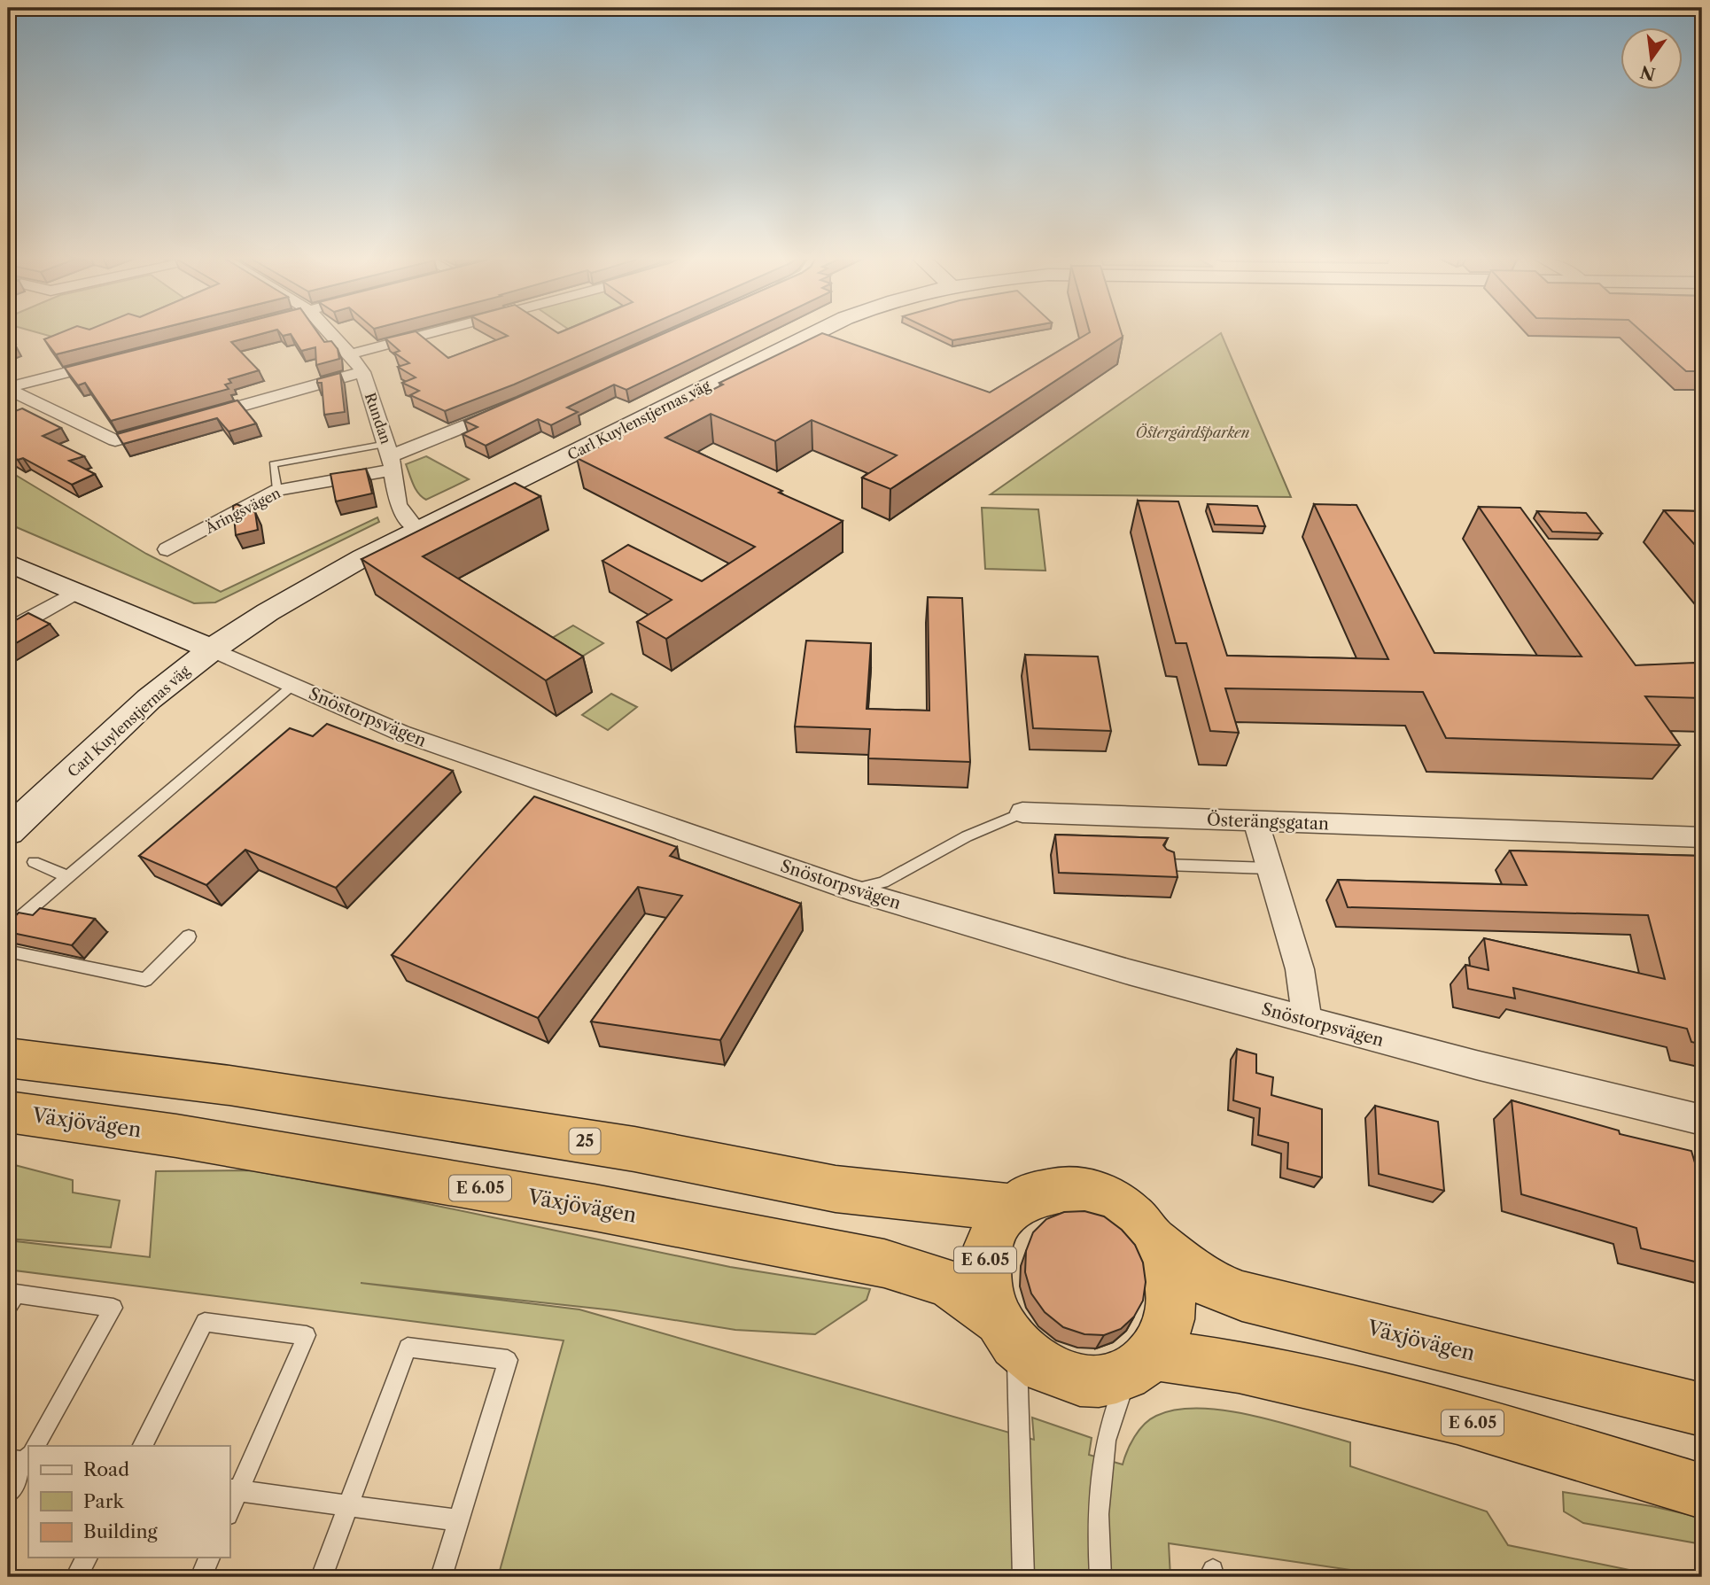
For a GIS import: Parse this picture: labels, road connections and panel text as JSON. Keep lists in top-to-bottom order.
{
  "streets": {
    "highway": ["Växjövägen", "25", "E 6.05"],
    "street": [
      "Rundan",
      "Carl Kuylenstjernas väg",
      "Äringsvägen",
      "Snöstorpsvägen",
      "Österängsgatan"
    ]
  },
  "crossings": [
    ["Rundan", "Carl Kuylenstjernas väg"],
    ["Rundan", "Äringsvägen"],
    ["Carl Kuylenstjernas väg", "Snöstorpsvägen"],
    ["Snöstorpsvägen", "Österängsgatan"],
    ["Växjövägen", "25"]
  ],
  "parks": ["Östergårdsparken"],
  "legend": ["Road", "Park", "Building"],
  "north": "bottom"
}
